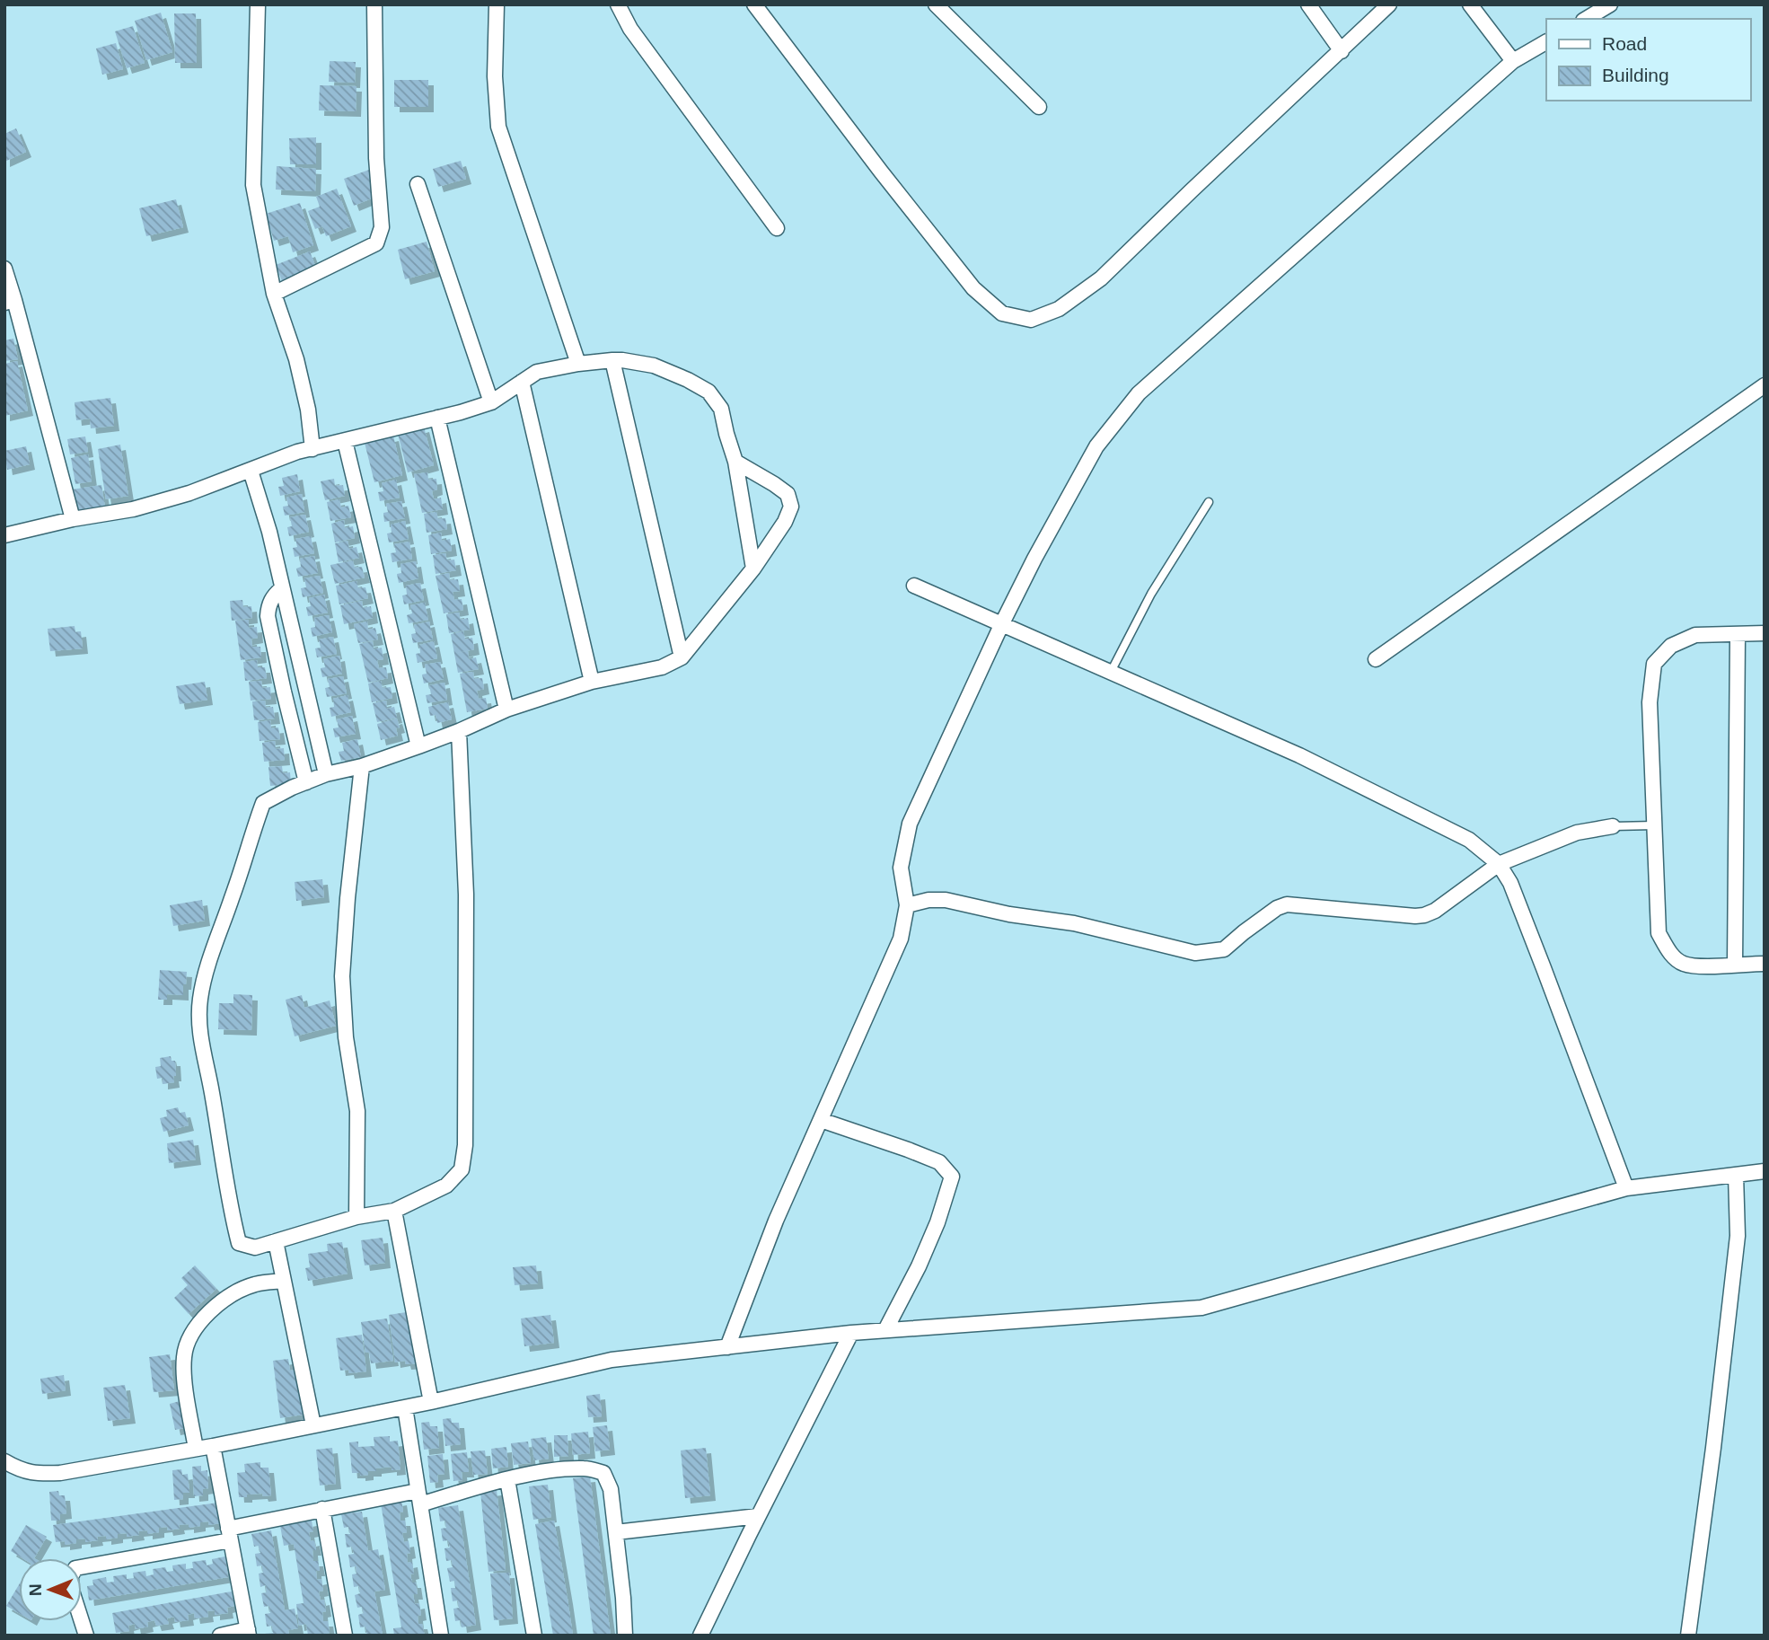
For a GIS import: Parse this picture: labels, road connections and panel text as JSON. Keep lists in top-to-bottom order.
{
  "legend": ["Road", "Building"],
  "north": "left"
}
